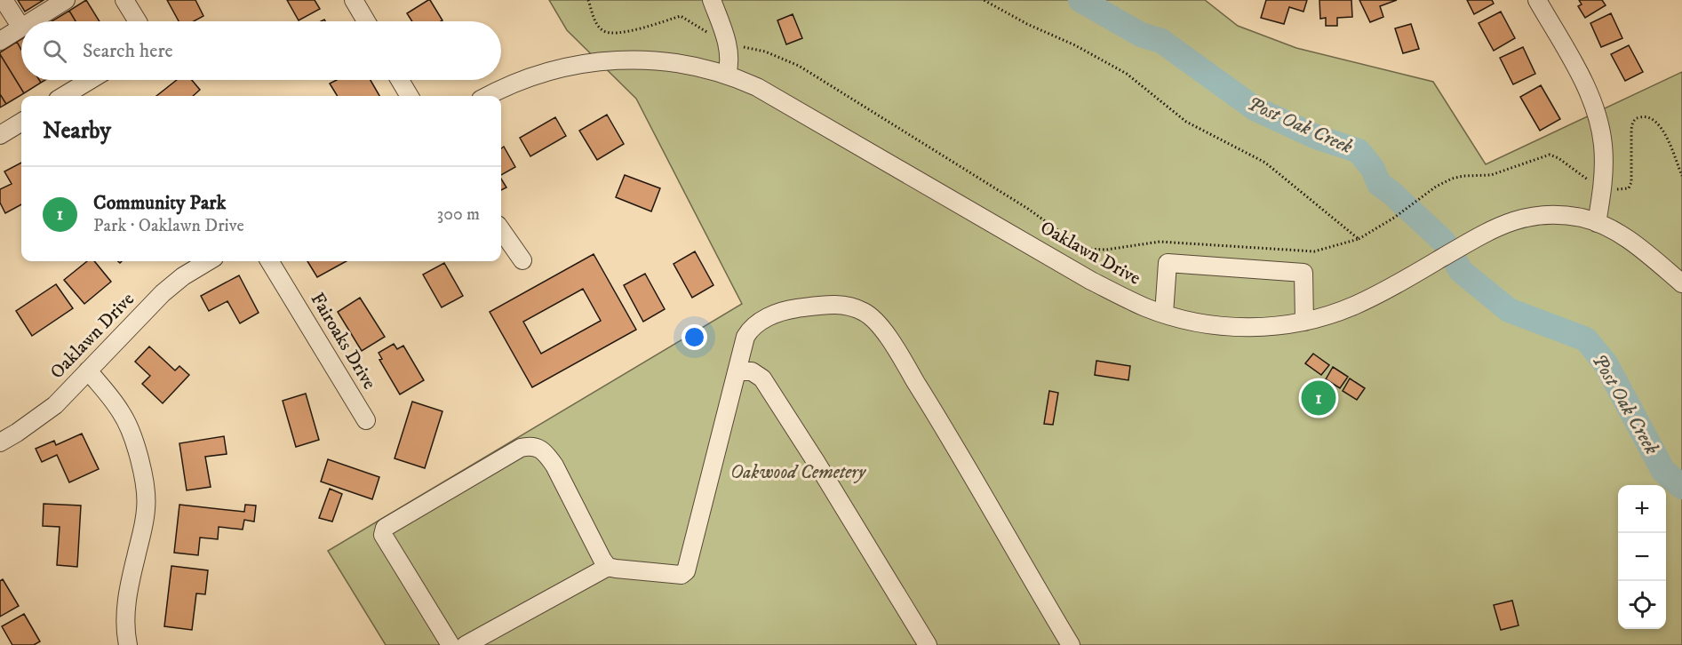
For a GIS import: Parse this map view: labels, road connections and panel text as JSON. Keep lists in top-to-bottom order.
{
  "streets": {
    "street": ["Oaklawn Drive", "Fairoaks Drive"]
  },
  "water": ["Post Oak Creek"],
  "parks": ["Oakwood Cemetery"],
  "page": {
    "search": "Search here",
    "heading": "Nearby",
    "list": [
      {
        "mark": "1",
        "name": "Community Park",
        "note": "Park · Oaklawn Drive",
        "value": "300 m"
      }
    ],
    "pins": "1",
    "map_buttons": ["+", "−"]
  }
}
